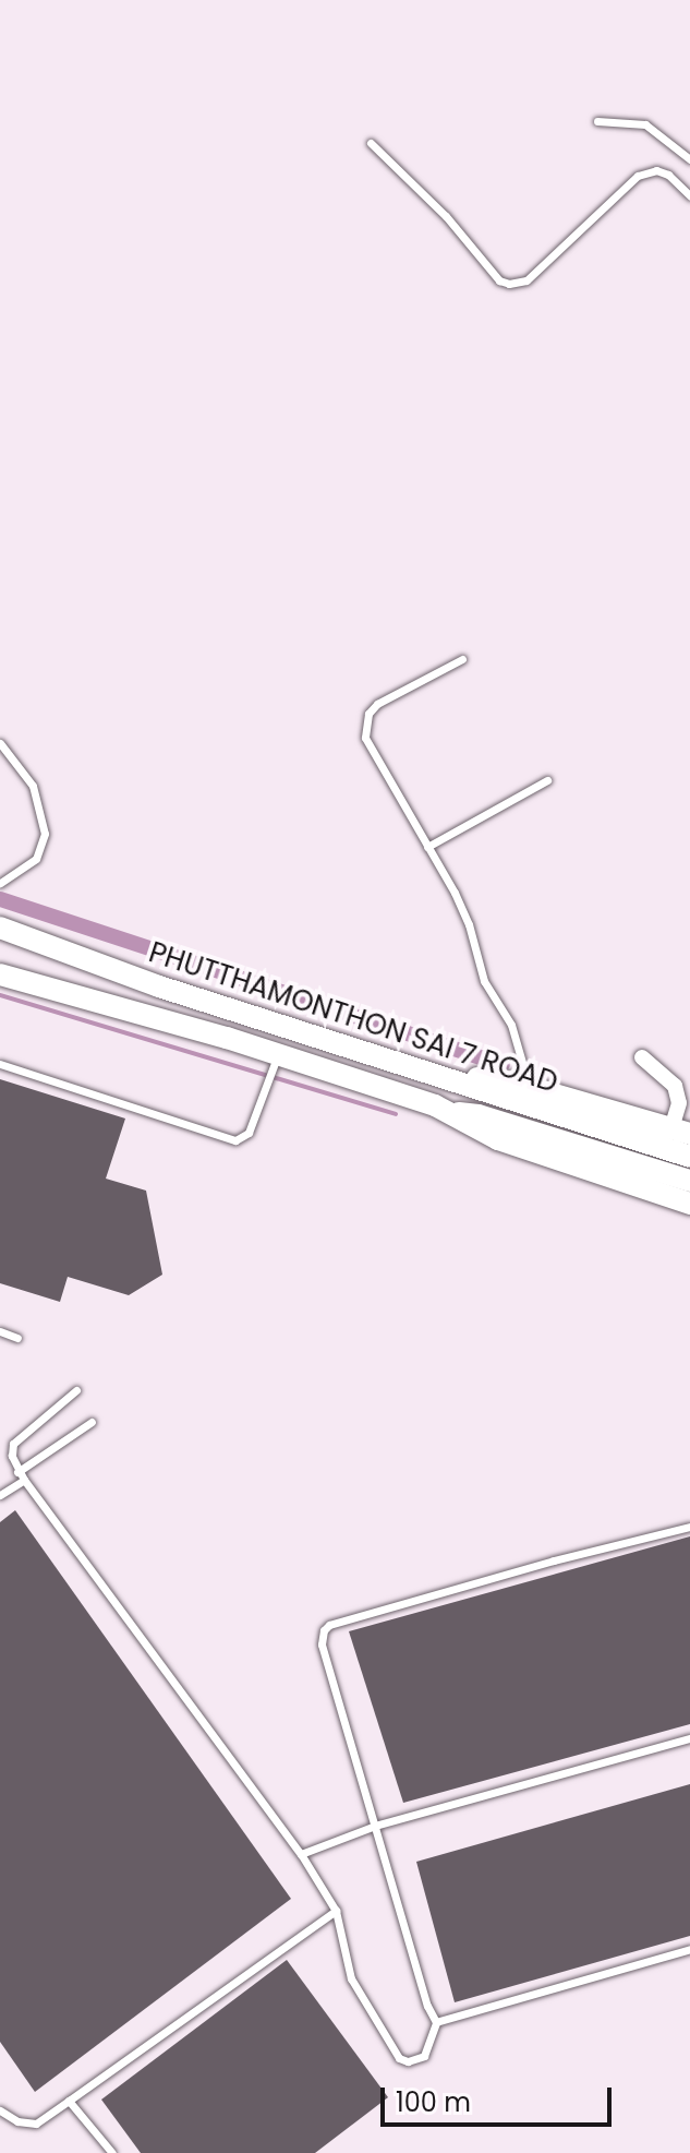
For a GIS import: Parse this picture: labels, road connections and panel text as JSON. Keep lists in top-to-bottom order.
{
  "streets": {
    "main road": ["PHUTTHAMONTHON SAI 7 ROAD"]
  },
  "scale_bar": "100 m"
}
